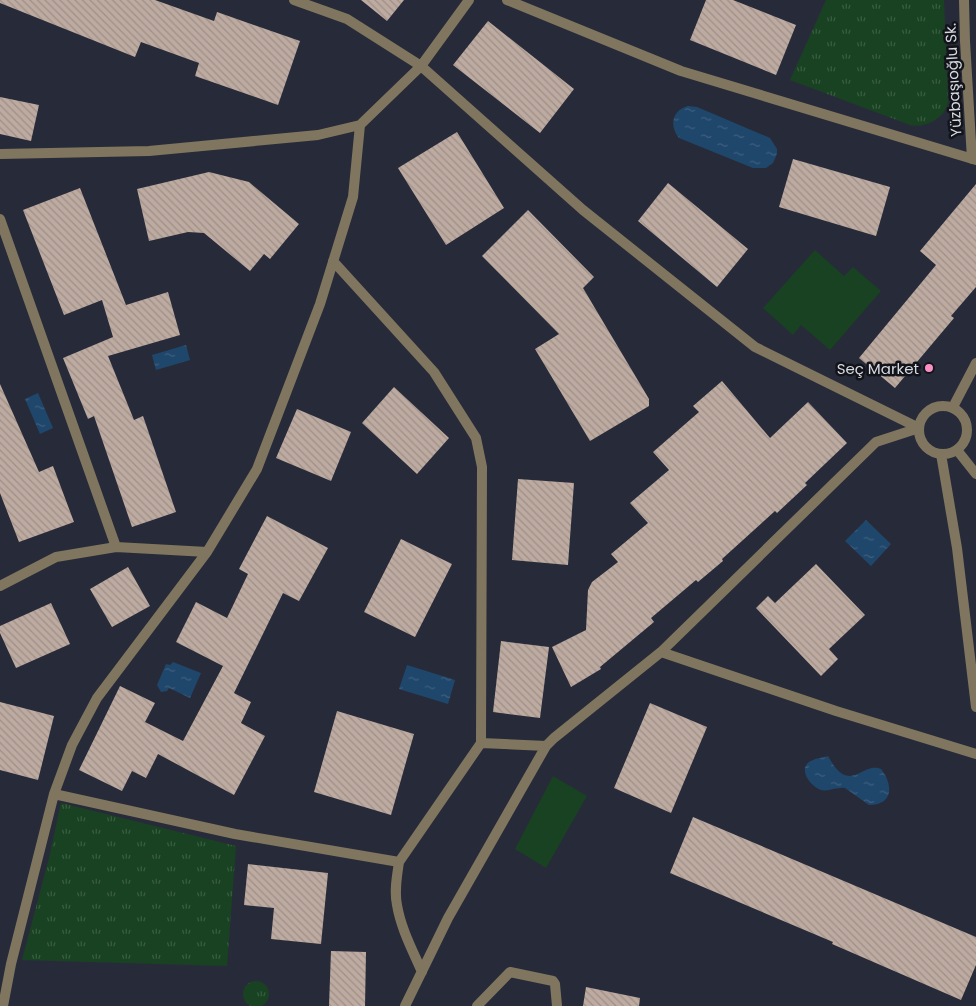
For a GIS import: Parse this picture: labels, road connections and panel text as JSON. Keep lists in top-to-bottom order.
{
  "streets": {
    "street": ["Yüzbaşıoğlu Sk."]
  },
  "places": ["Seç Market"]
}
